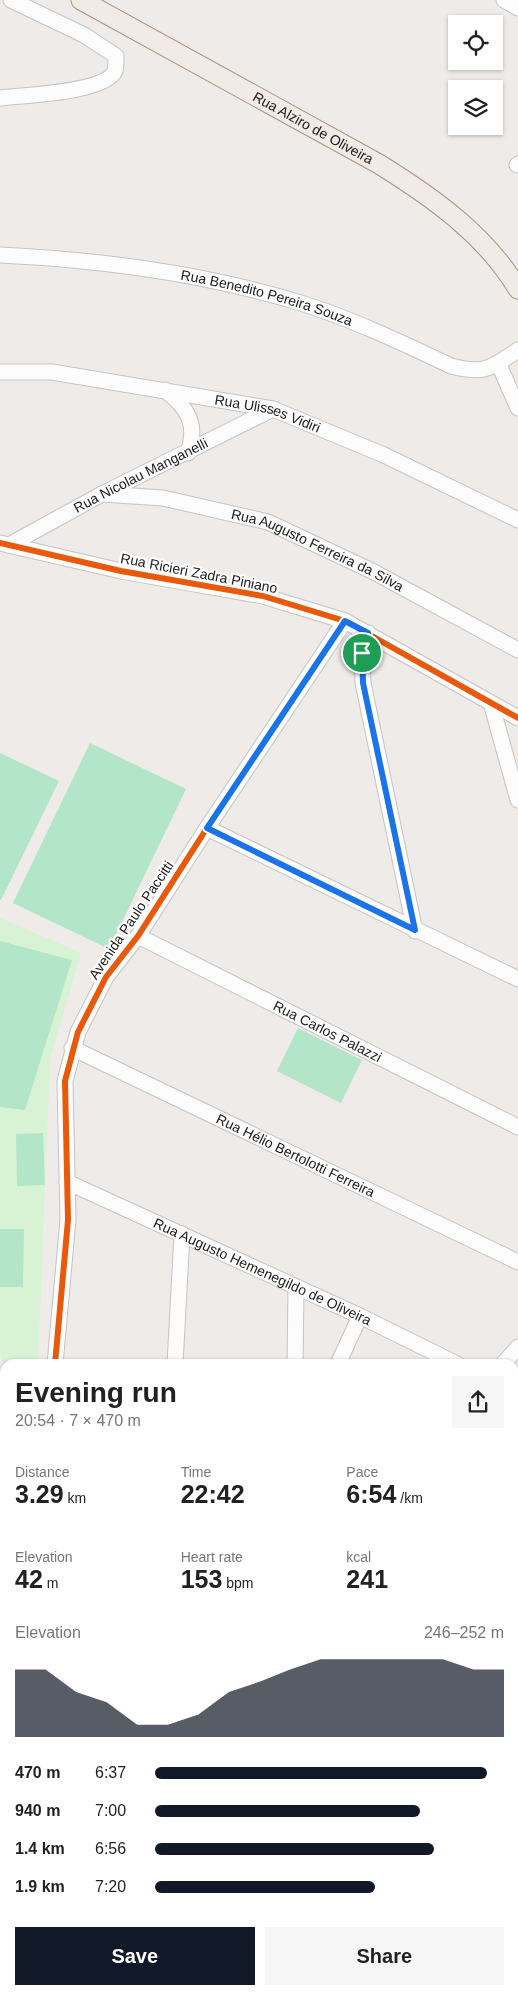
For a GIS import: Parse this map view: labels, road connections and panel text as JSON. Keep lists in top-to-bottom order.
{
  "streets": {
    "main road": ["Rua Alziro de Oliveira"],
    "street": [
      "Rua Benedito Pereira Souza",
      "Rua Ulisses Vidiri",
      "Rua Nicolau Manganelli",
      "Rua Augusto Ferreira da Silva",
      "Rua Ricieri Zadra Piniano",
      "Avenida Paulo Paccitti",
      "Rua Carlos Palazzi",
      "Rua Hélio Bertolotti Ferreira",
      "Rua Augusto Hemenegildo de Oliveira"
    ]
  },
  "crossings": [
    ["Rua Ulisses Vidiri", "Rua Nicolau Manganelli"],
    ["Rua Nicolau Manganelli", "Rua Augusto Ferreira da Silva"],
    ["Rua Nicolau Manganelli", "Rua Ricieri Zadra Piniano"],
    ["Rua Ricieri Zadra Piniano", "Avenida Paulo Paccitti"],
    ["Avenida Paulo Paccitti", "Rua Carlos Palazzi"],
    ["Avenida Paulo Paccitti", "Rua Hélio Bertolotti Ferreira"],
    ["Avenida Paulo Paccitti", "Rua Augusto Hemenegildo de Oliveira"]
  ],
  "page": {
    "heading": ["Evening run", "20:54 · 7 × 470 m"],
    "stats": [
      ["Distance", "3.29 km"],
      ["Time", "22:42"],
      ["Pace", "6:54 /km"],
      ["Elevation", "42 m"],
      ["Heart rate", "153 bpm"],
      ["kcal", "241"]
    ],
    "chart": ["Elevation", "246–252 m"],
    "list": [
      {
        "name": "470 m",
        "note": "6:37"
      },
      {
        "name": "940 m",
        "note": "7:00"
      },
      {
        "name": "1.4 km",
        "note": "6:56"
      },
      {
        "name": "1.9 km",
        "note": "7:20"
      }
    ],
    "buttons": ["Save", "Share"]
  }
}
